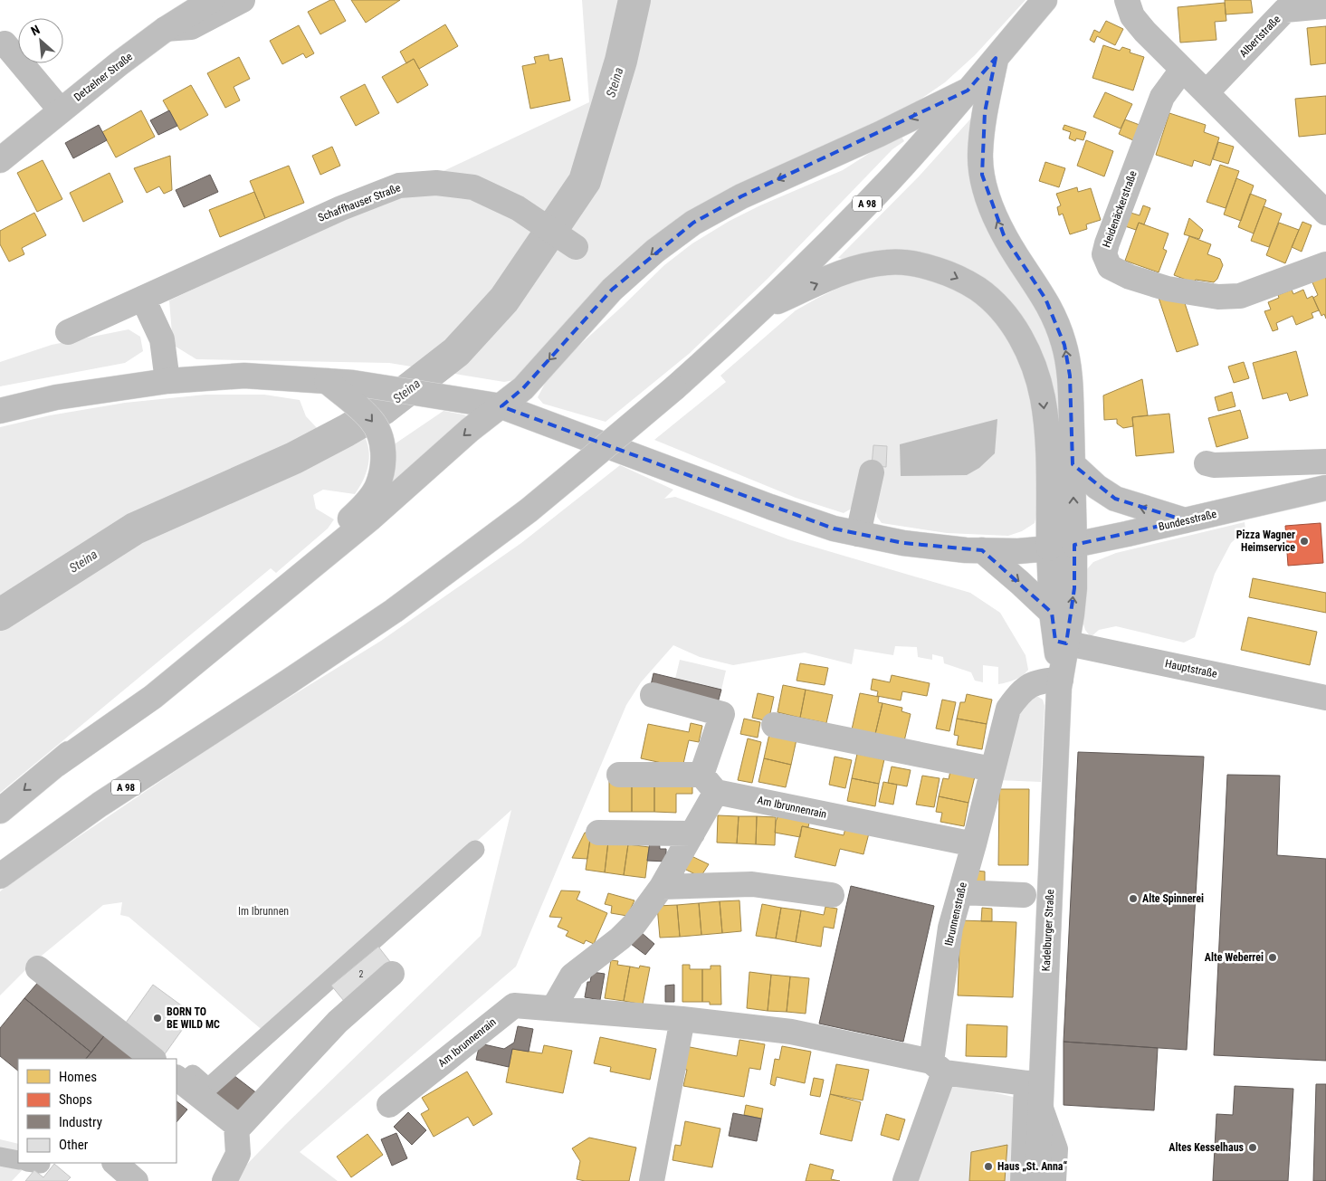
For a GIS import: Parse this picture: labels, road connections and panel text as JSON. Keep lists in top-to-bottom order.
{
  "streets": {
    "main road": [
      "Albertstraße",
      "Detzelner Straße",
      "Schaffhauser Straße",
      "A 98",
      "Heidenäckerstraße",
      "Bundesstraße",
      "Hauptstraße",
      "Am Ibrunnenrain",
      "Ibrunnenstraße",
      "Kadelburger Straße"
    ]
  },
  "crossings": [
    ["A 98", "Kadelburger Straße"],
    ["Bundesstraße", "Kadelburger Straße"],
    ["Hauptstraße", "Kadelburger Straße"],
    ["Am Ibrunnenrain", "Ibrunnenstraße"],
    ["Am Ibrunnenrain", "Kadelburger Straße"],
    ["Ibrunnenstraße", "Kadelburger Straße"]
  ],
  "water": ["Steina"],
  "parks": ["Im Ibrunnen"],
  "places": [
    "Pizza Wagner Heimservice",
    "Alte Spinnerei",
    "Alte Weberrei",
    "BORN TO BE WILD MC",
    "Altes Kesselhaus",
    "Haus „St. Anna“"
  ],
  "house_numbers": ["2"],
  "legend": [
    "Homes",
    "Shops",
    "Industry",
    "Other"
  ],
  "north": "top left"
}
